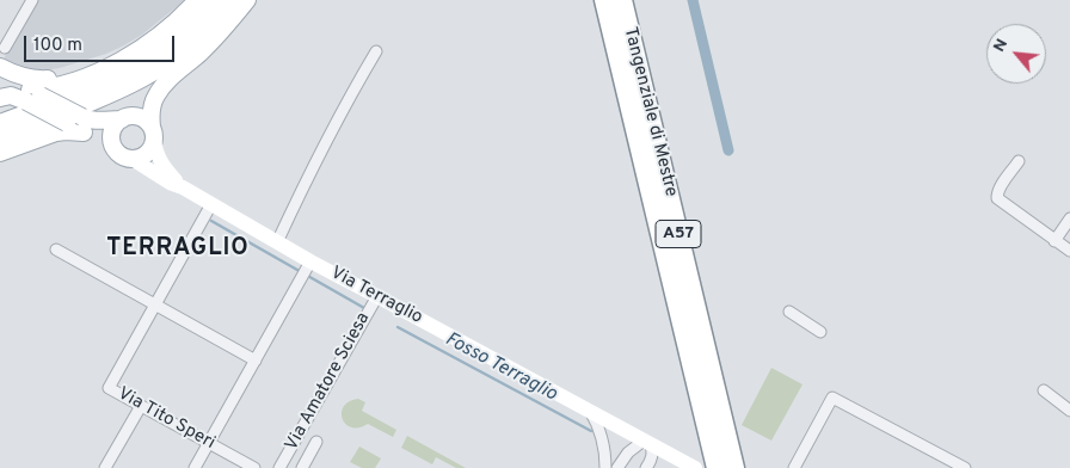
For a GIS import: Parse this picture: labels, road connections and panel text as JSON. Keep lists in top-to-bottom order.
{
  "streets": {
    "highway": ["Tangenziale di Mestre", "A57"],
    "main road": ["Via Terraglio"],
    "street": ["Via Amatore Sciesa", "Via Tito Speri"]
  },
  "crossings": [
    ["Via Terraglio", "Via Amatore Sciesa"]
  ],
  "districts": ["TERRAGLIO"],
  "water": ["Fosso Terraglio"],
  "scale_bar": "100 m",
  "north": "top left"
}
